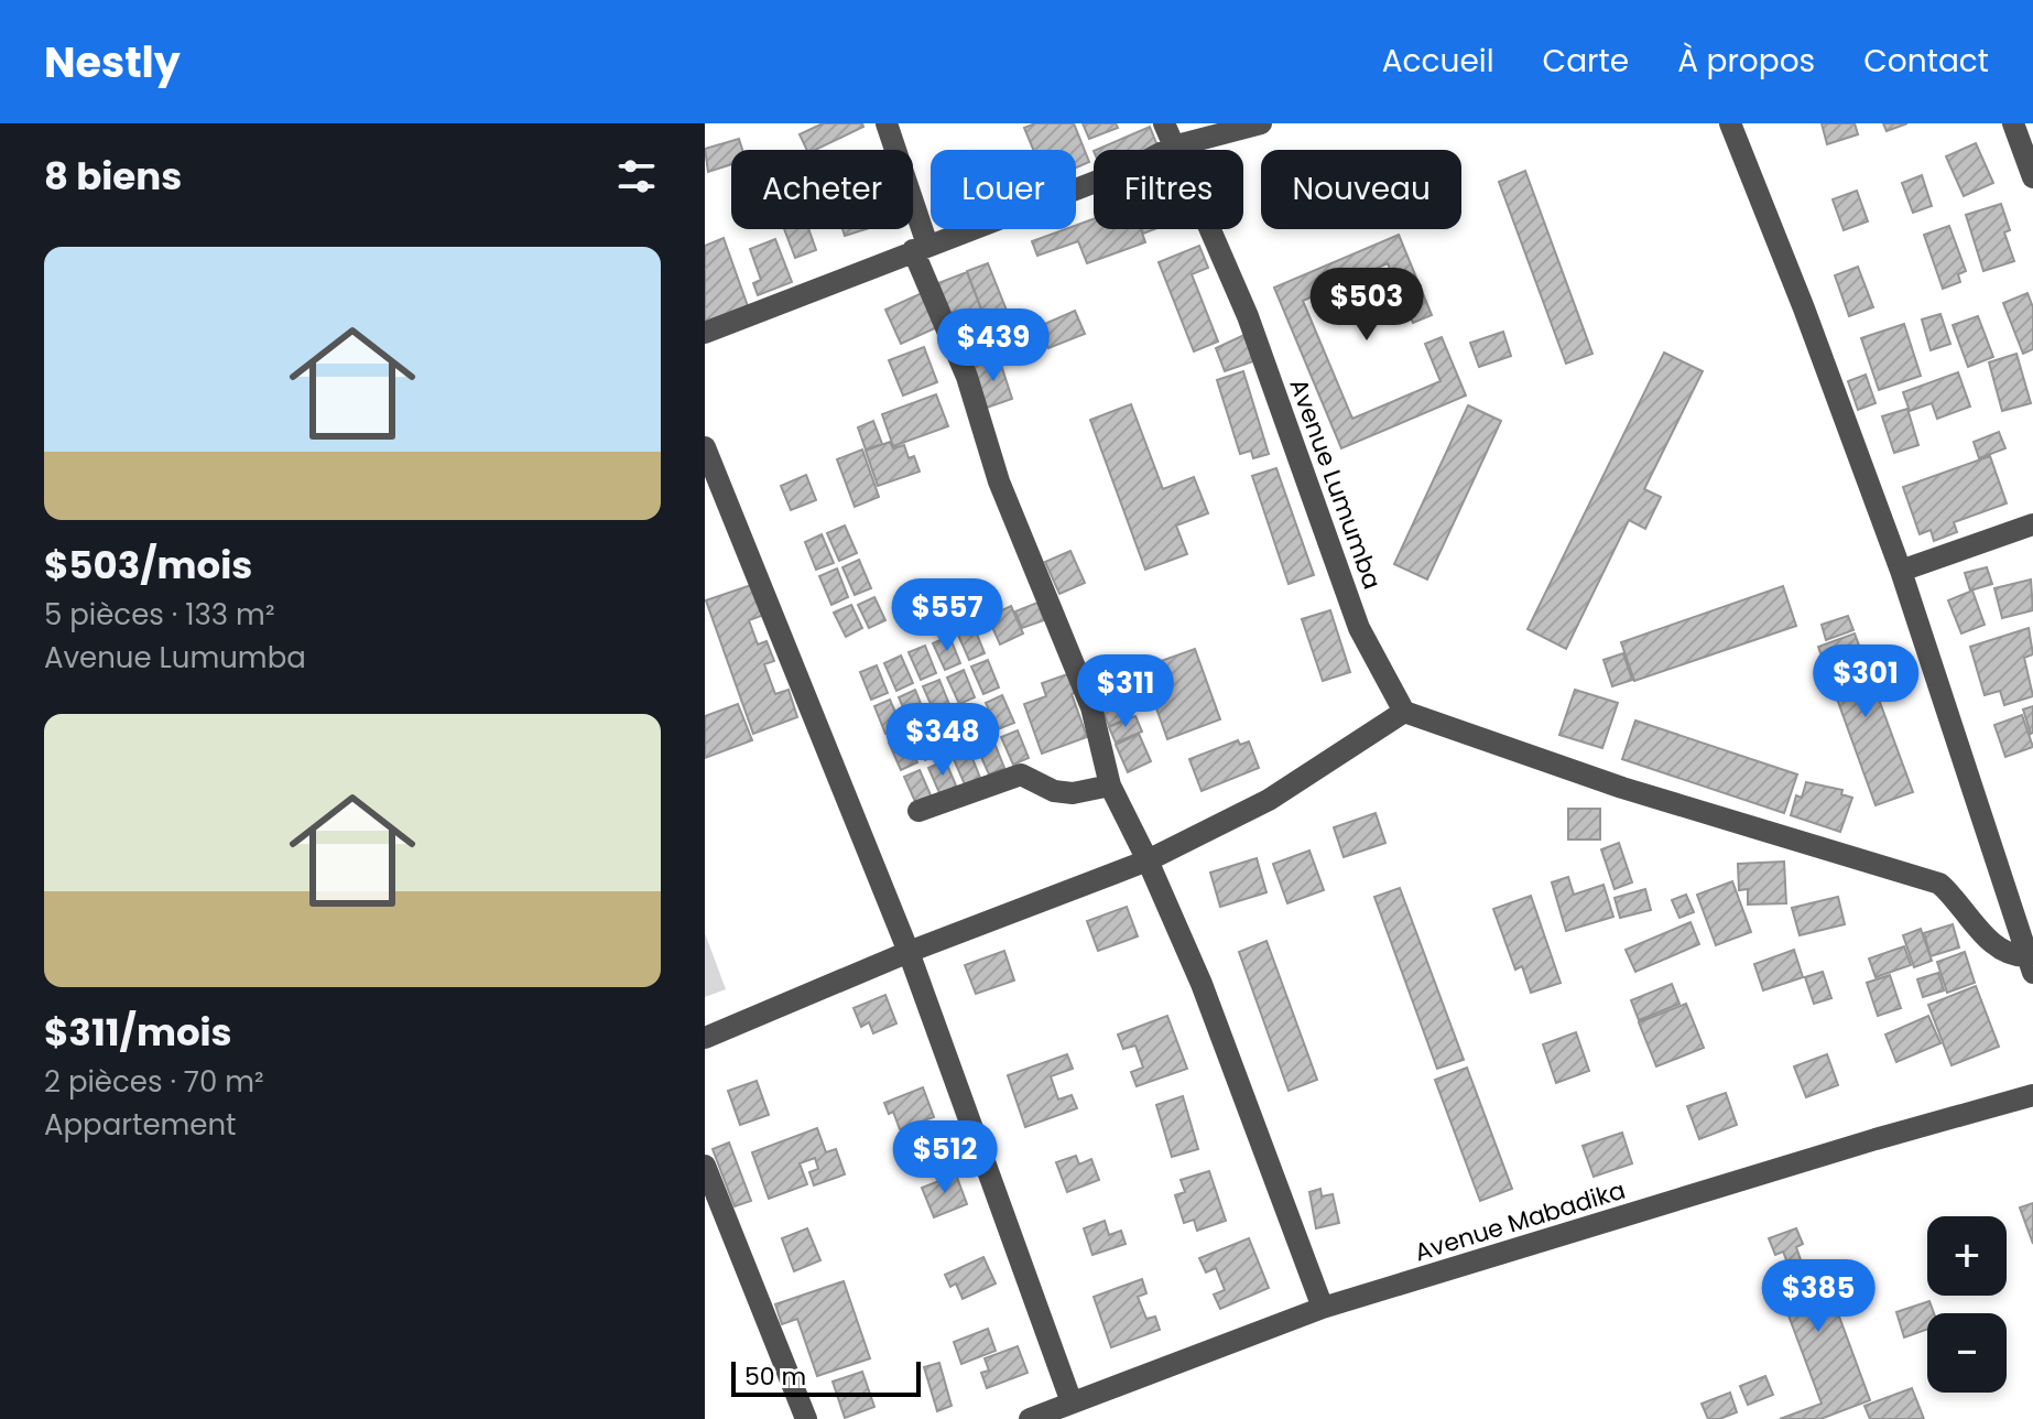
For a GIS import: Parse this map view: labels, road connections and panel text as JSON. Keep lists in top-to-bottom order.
{
  "streets": {
    "street": ["Avenue Lumumba", "Avenue Mabadika"]
  },
  "scale_bar": "50 m",
  "page": {
    "header": "Nestly",
    "nav": [
      "Accueil",
      "Carte",
      "À propos",
      "Contact"
    ],
    "heading": "8 biens",
    "chip": [
      "Acheter",
      "Louer",
      "Filtres",
      "Nouveau"
    ],
    "list": [
      {
        "name": "$503/mois",
        "note": "5 pièces · 133 m² · Avenue Lumumba"
      },
      {
        "name": "$311/mois",
        "note": "2 pièces · 70 m² · Appartement"
      }
    ],
    "price": [
      "$503",
      "$439",
      "$557",
      "$301",
      "$311",
      "$348",
      "$512",
      "$385"
    ],
    "map_buttons": ["+", "−"],
    "scale": "50 m"
  }
}
